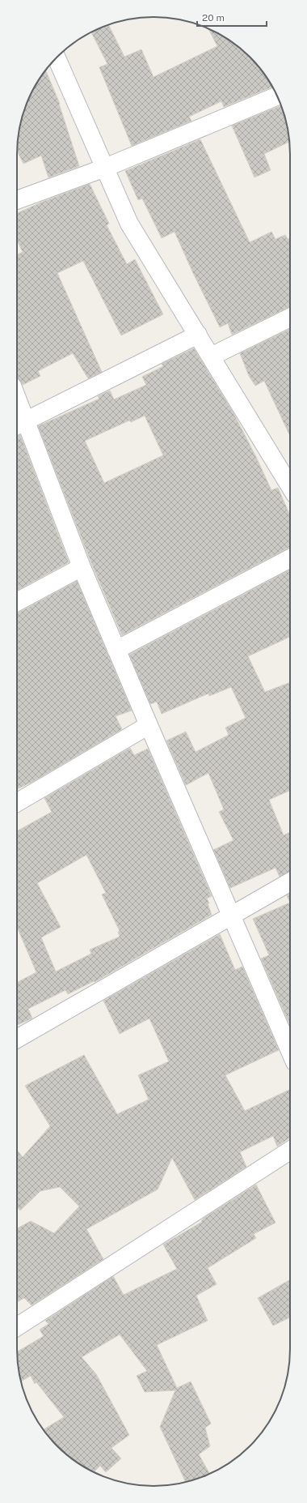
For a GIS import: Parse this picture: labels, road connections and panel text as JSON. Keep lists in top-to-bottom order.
{
  "scale_bar": "20 m"
}
